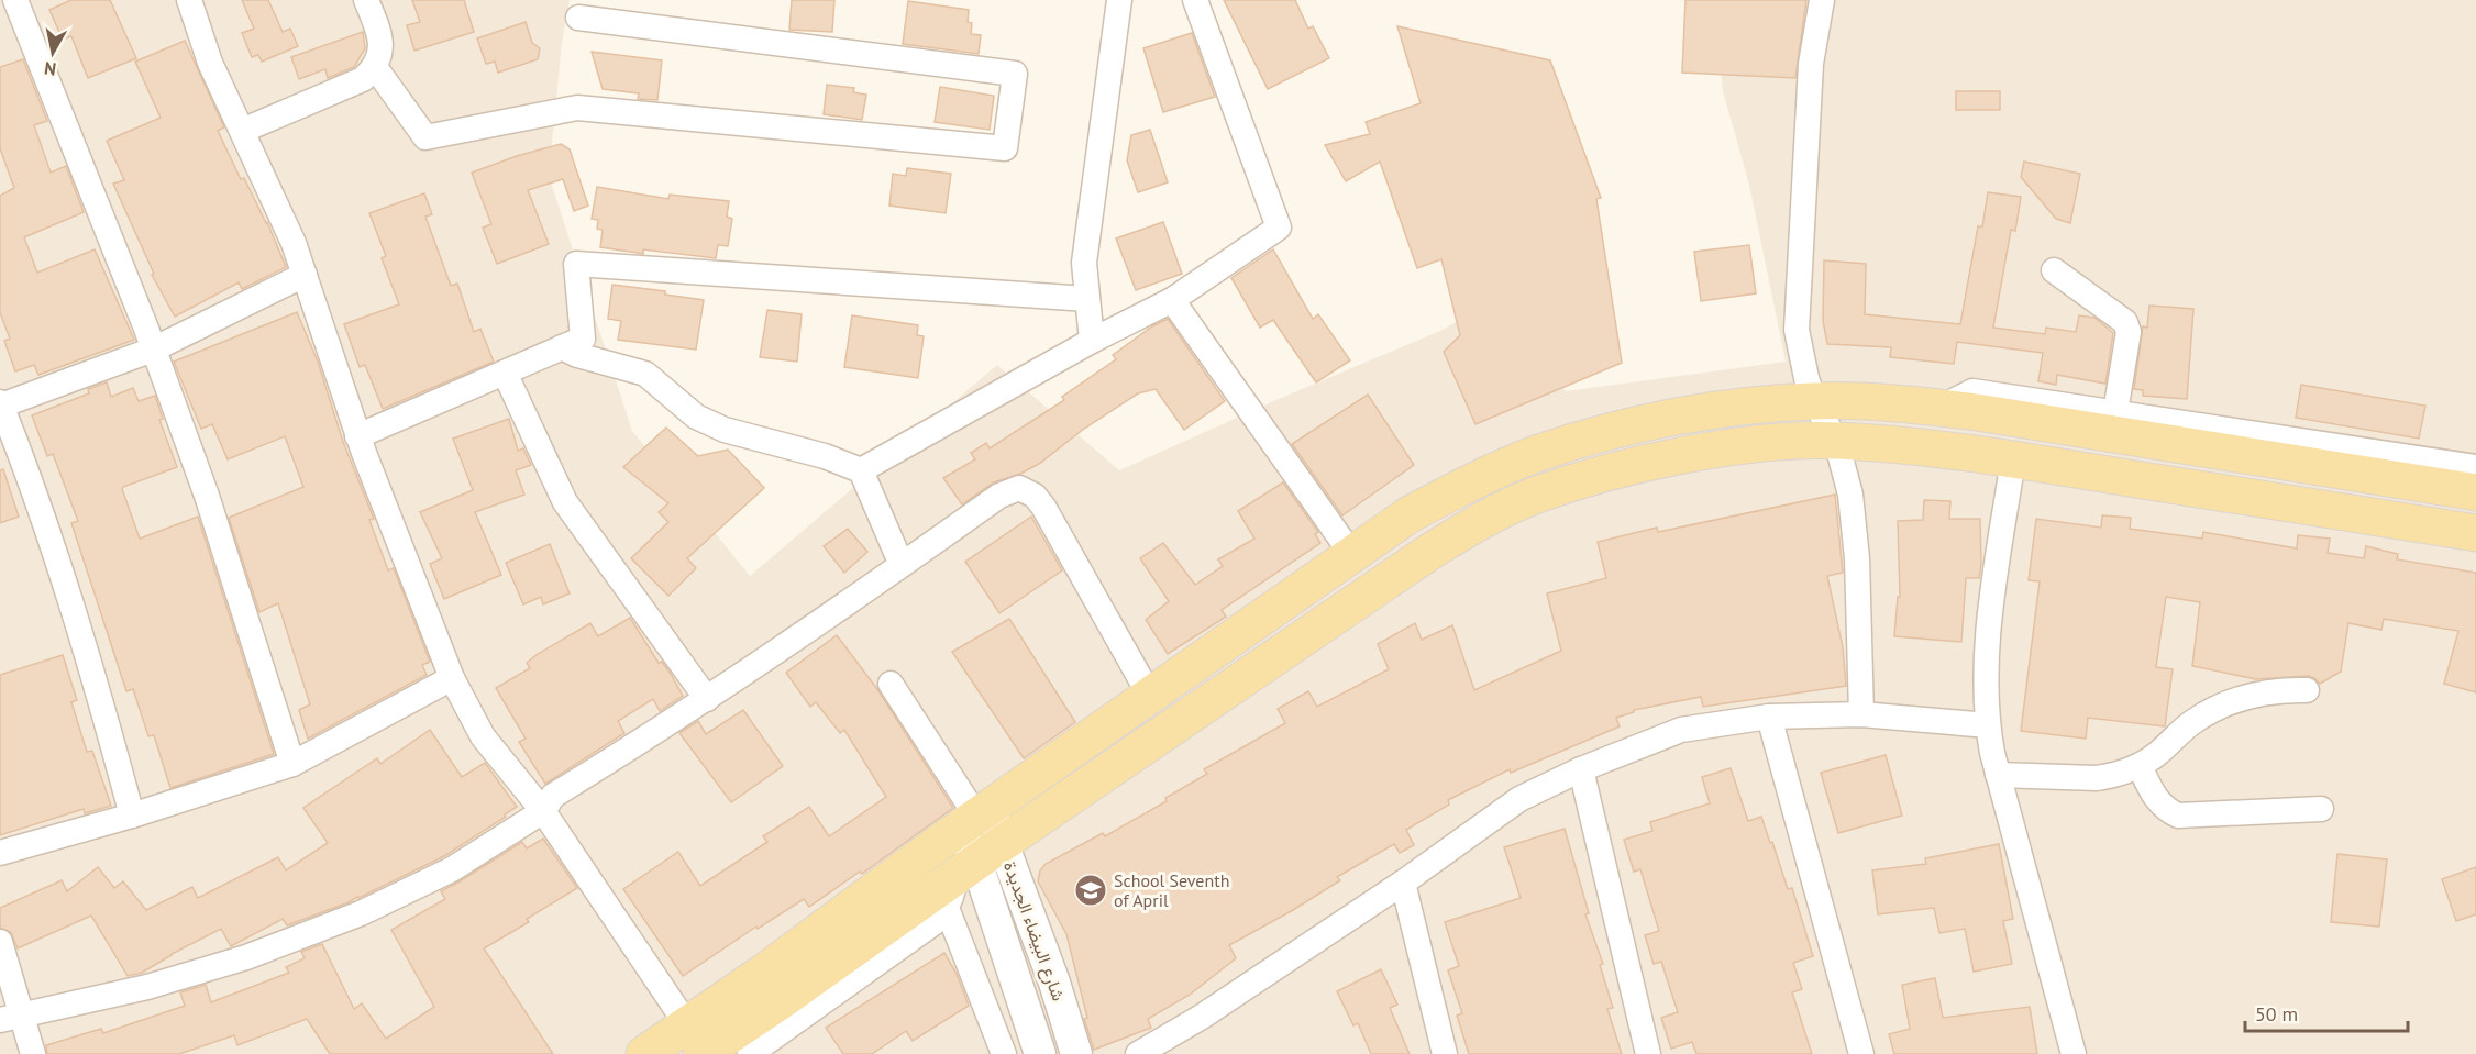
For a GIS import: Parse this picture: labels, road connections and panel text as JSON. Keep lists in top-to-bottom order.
{
  "streets": {
    "street": ["شارع البيضاء الجديدة"]
  },
  "places": {
    "school or university": ["School Seventh of April"]
  },
  "scale_bar": "50 m",
  "north": "bottom"
}
